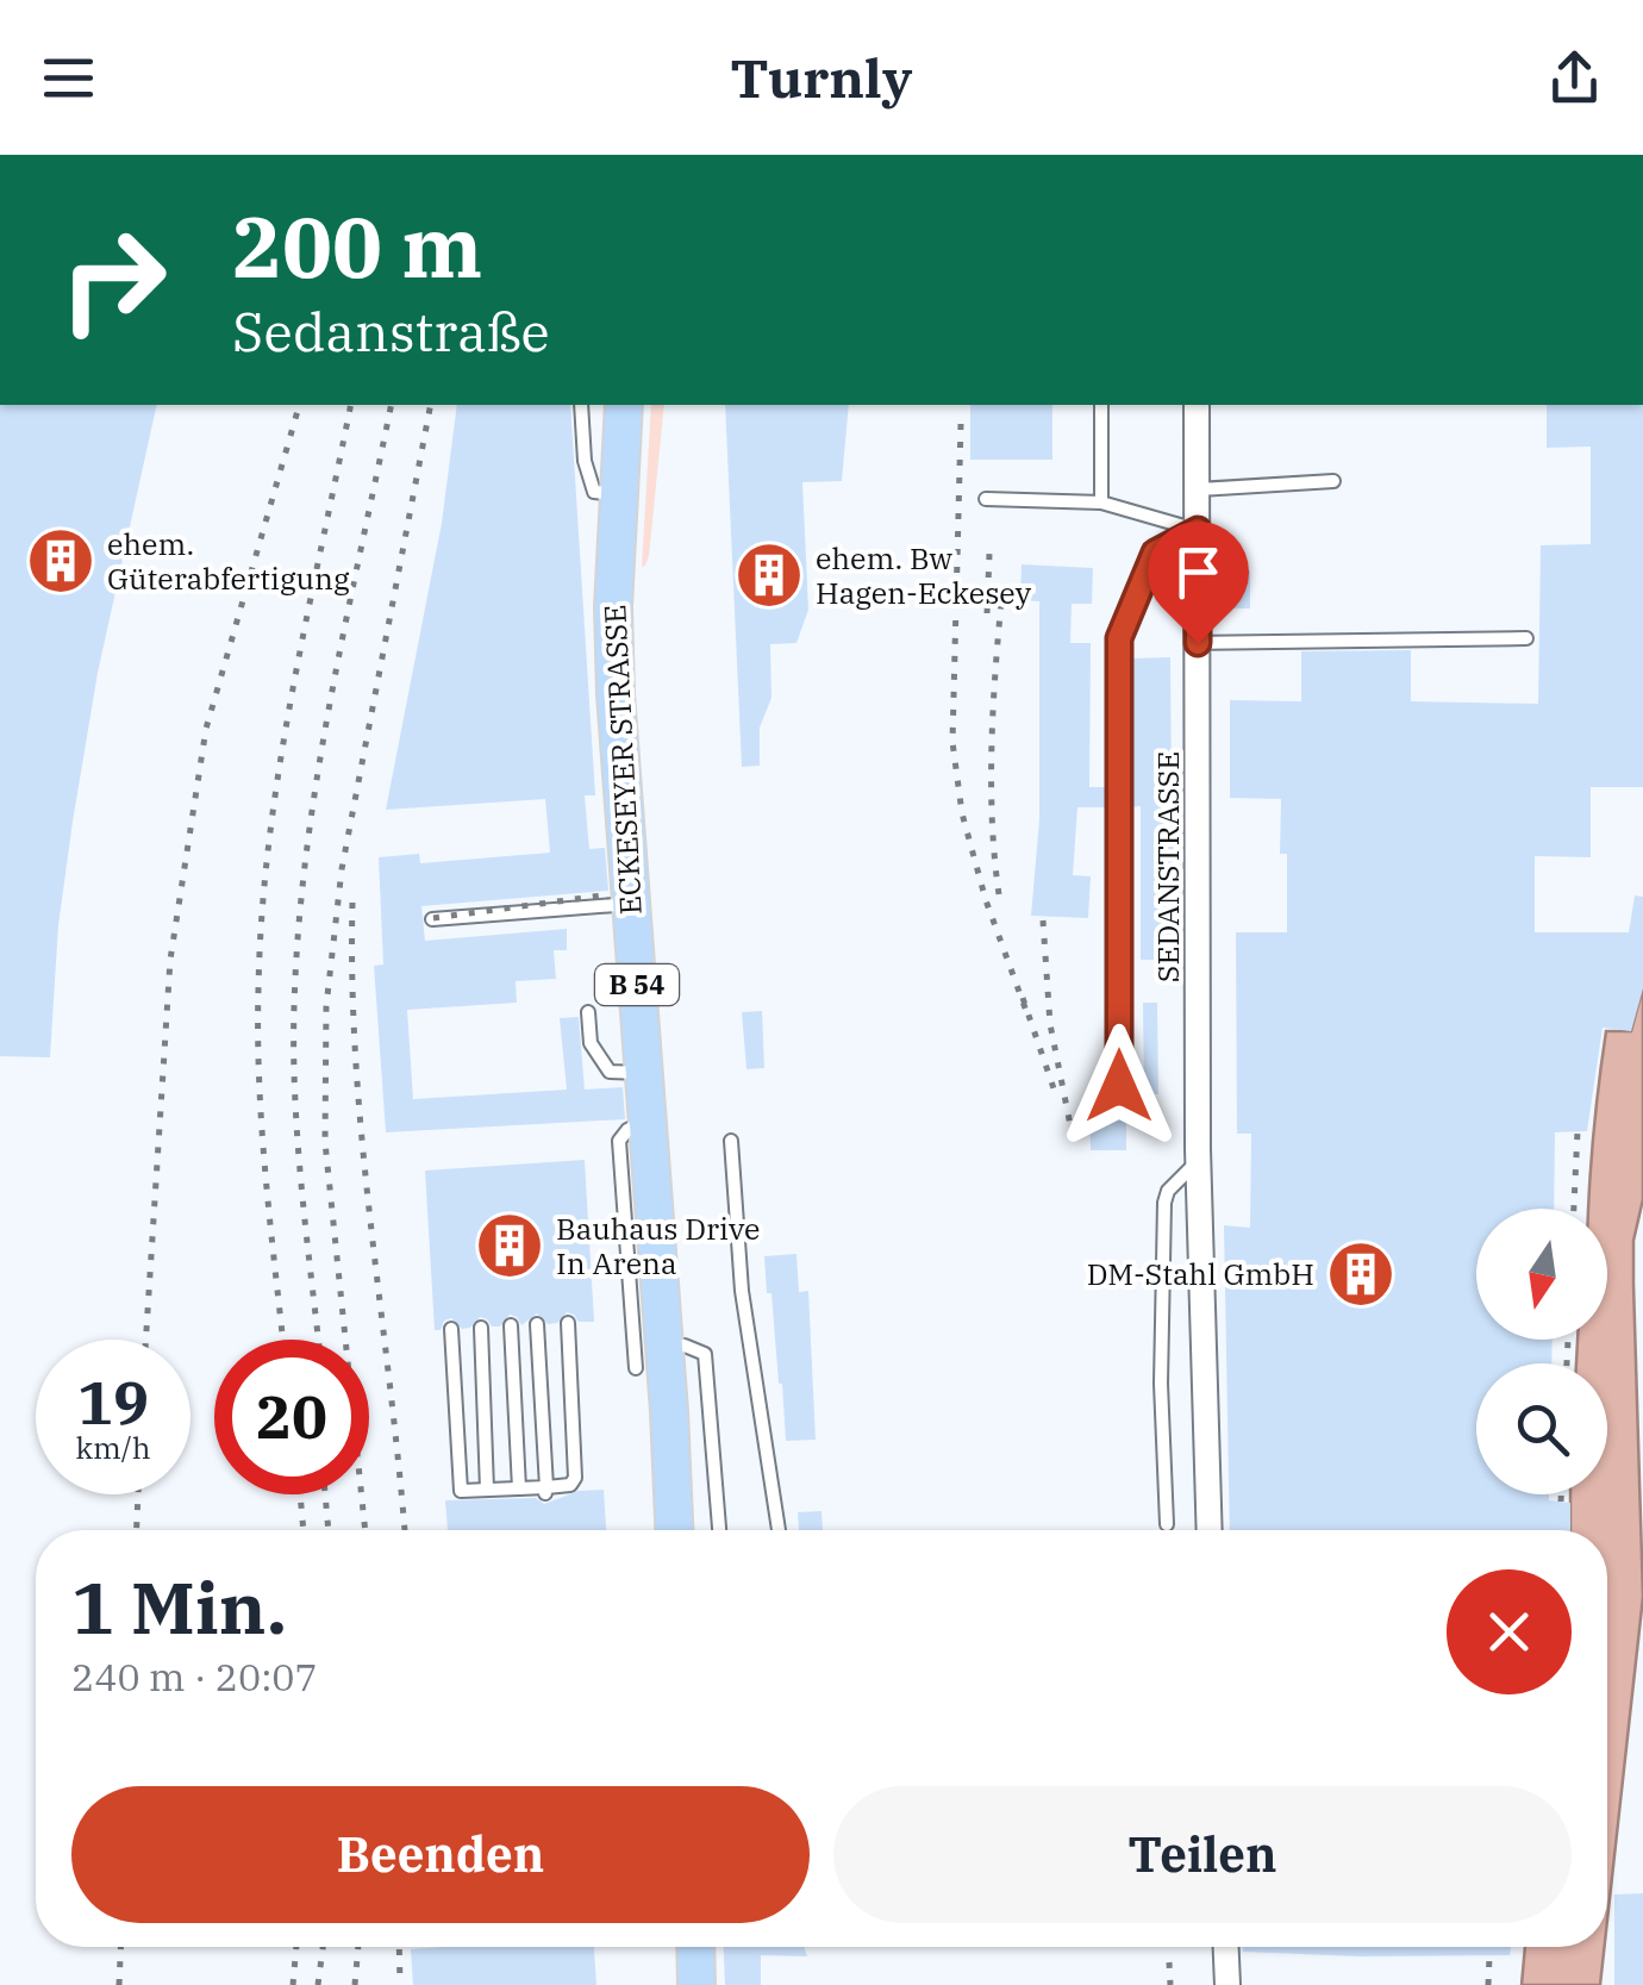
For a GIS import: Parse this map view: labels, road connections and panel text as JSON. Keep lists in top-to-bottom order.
{
  "streets": {
    "main road": ["ECKESEYER STRASSE", "B 54"],
    "street": ["SEDANSTRASSE"]
  },
  "places": {
    "building": [
      "ehem. Güterabfertigung",
      "ehem. Bw Hagen-Eckesey",
      "Bauhaus Drive In Arena",
      "DM-Stahl GmbH"
    ]
  },
  "north": "bottom",
  "page": {
    "header": "Turnly",
    "turn": ["200 m", "Sedanstraße"],
    "speed": "19 km/h",
    "limit": "20",
    "heading": ["1 Min.", "240 m · 20:07"],
    "buttons": ["Beenden", "Teilen"]
  }
}
